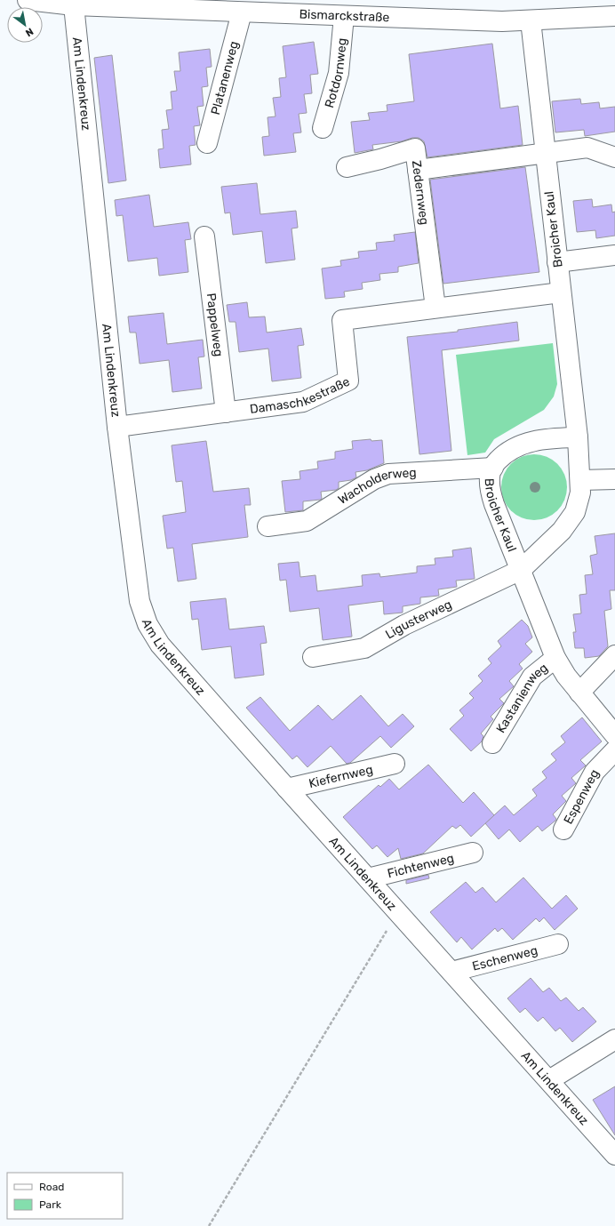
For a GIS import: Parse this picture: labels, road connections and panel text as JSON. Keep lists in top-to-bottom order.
{
  "streets": {
    "street": [
      "Bismarckstraße",
      "Rotdornweg",
      "Platanenweg",
      "Am Lindenkreuz",
      "Zedernweg",
      "Broicher Kaul",
      "Pappelweg",
      "Damaschkestraße",
      "Wacholderweg",
      "Ligusterweg",
      "Kastanienweg",
      "Kiefernweg",
      "Espenweg",
      "Fichtenweg",
      "Eschenweg"
    ]
  },
  "crossings": [
    ["Bismarckstraße", "Rotdornweg"],
    ["Bismarckstraße", "Platanenweg"],
    ["Bismarckstraße", "Am Lindenkreuz"],
    ["Bismarckstraße", "Broicher Kaul"],
    ["Am Lindenkreuz", "Damaschkestraße"],
    ["Am Lindenkreuz", "Kiefernweg"],
    ["Am Lindenkreuz", "Fichtenweg"],
    ["Am Lindenkreuz", "Eschenweg"],
    ["Zedernweg", "Damaschkestraße"],
    ["Broicher Kaul", "Damaschkestraße"],
    ["Broicher Kaul", "Wacholderweg"],
    ["Broicher Kaul", "Ligusterweg"],
    ["Broicher Kaul", "Kastanienweg"],
    ["Pappelweg", "Damaschkestraße"]
  ],
  "legend": ["Road", "Park"],
  "north": "bottom right"
}
